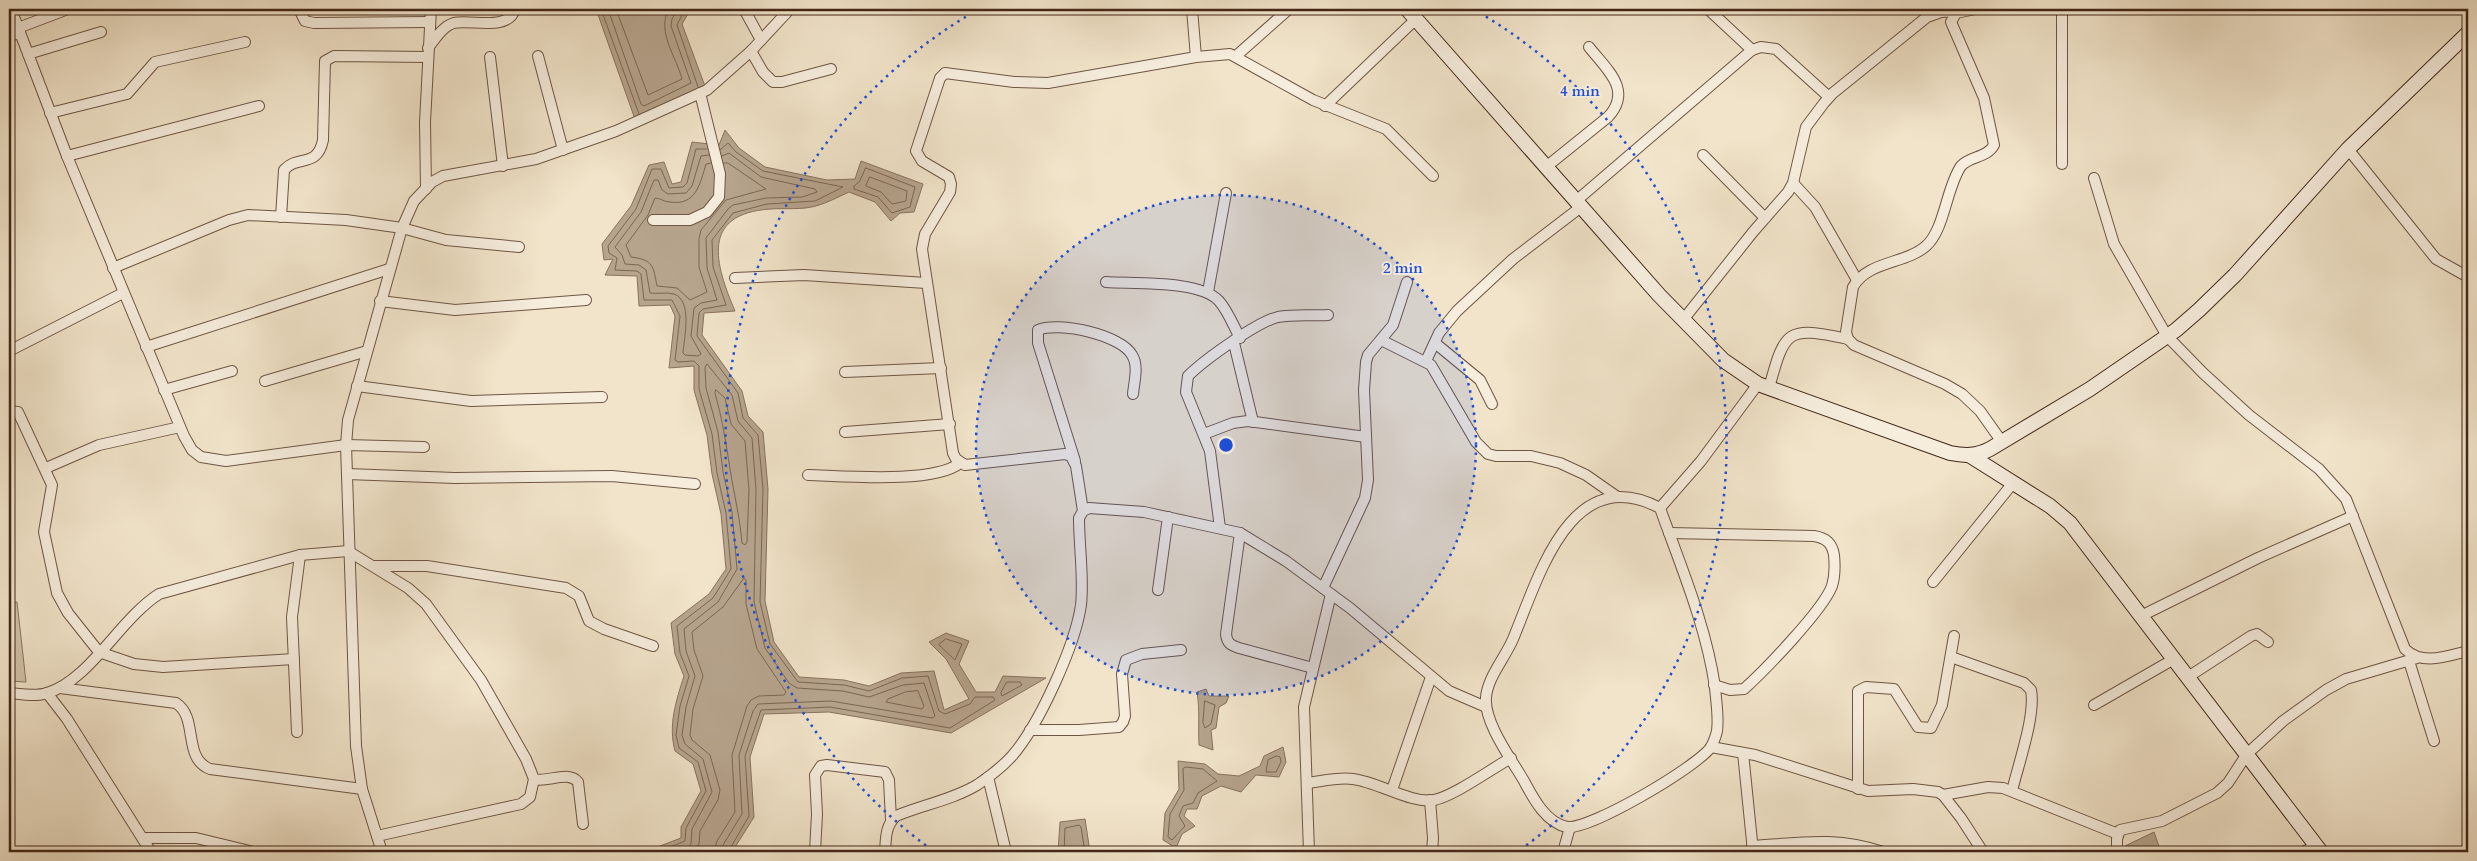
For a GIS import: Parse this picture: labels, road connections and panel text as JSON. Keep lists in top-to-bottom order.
{
  "rings": ["4 min", "2 min"]
}
